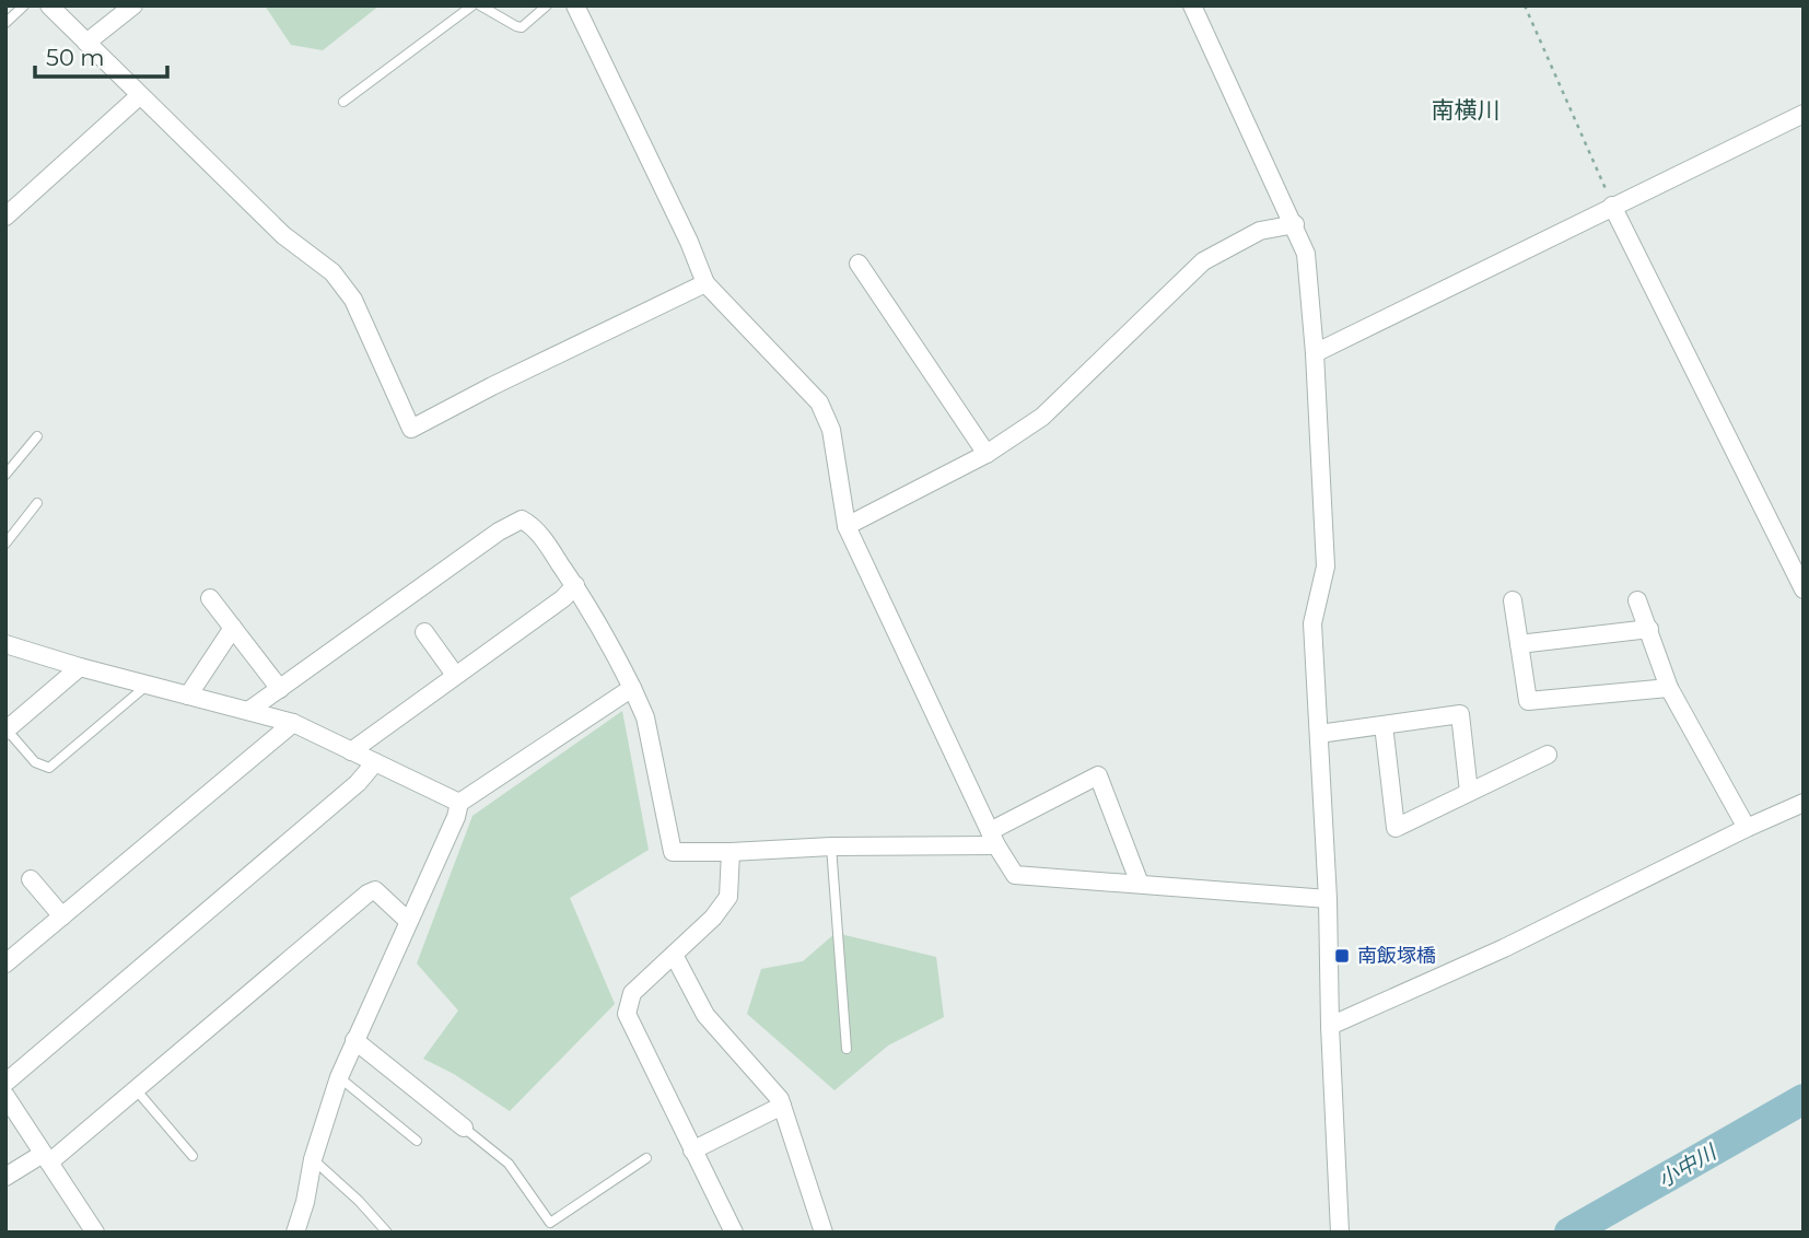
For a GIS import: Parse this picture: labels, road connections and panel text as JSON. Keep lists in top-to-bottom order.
{
  "districts": ["南横川"],
  "water": ["小中川"],
  "places": {
    "transit": ["南飯塚橋"]
  },
  "scale_bar": "50 m"
}
